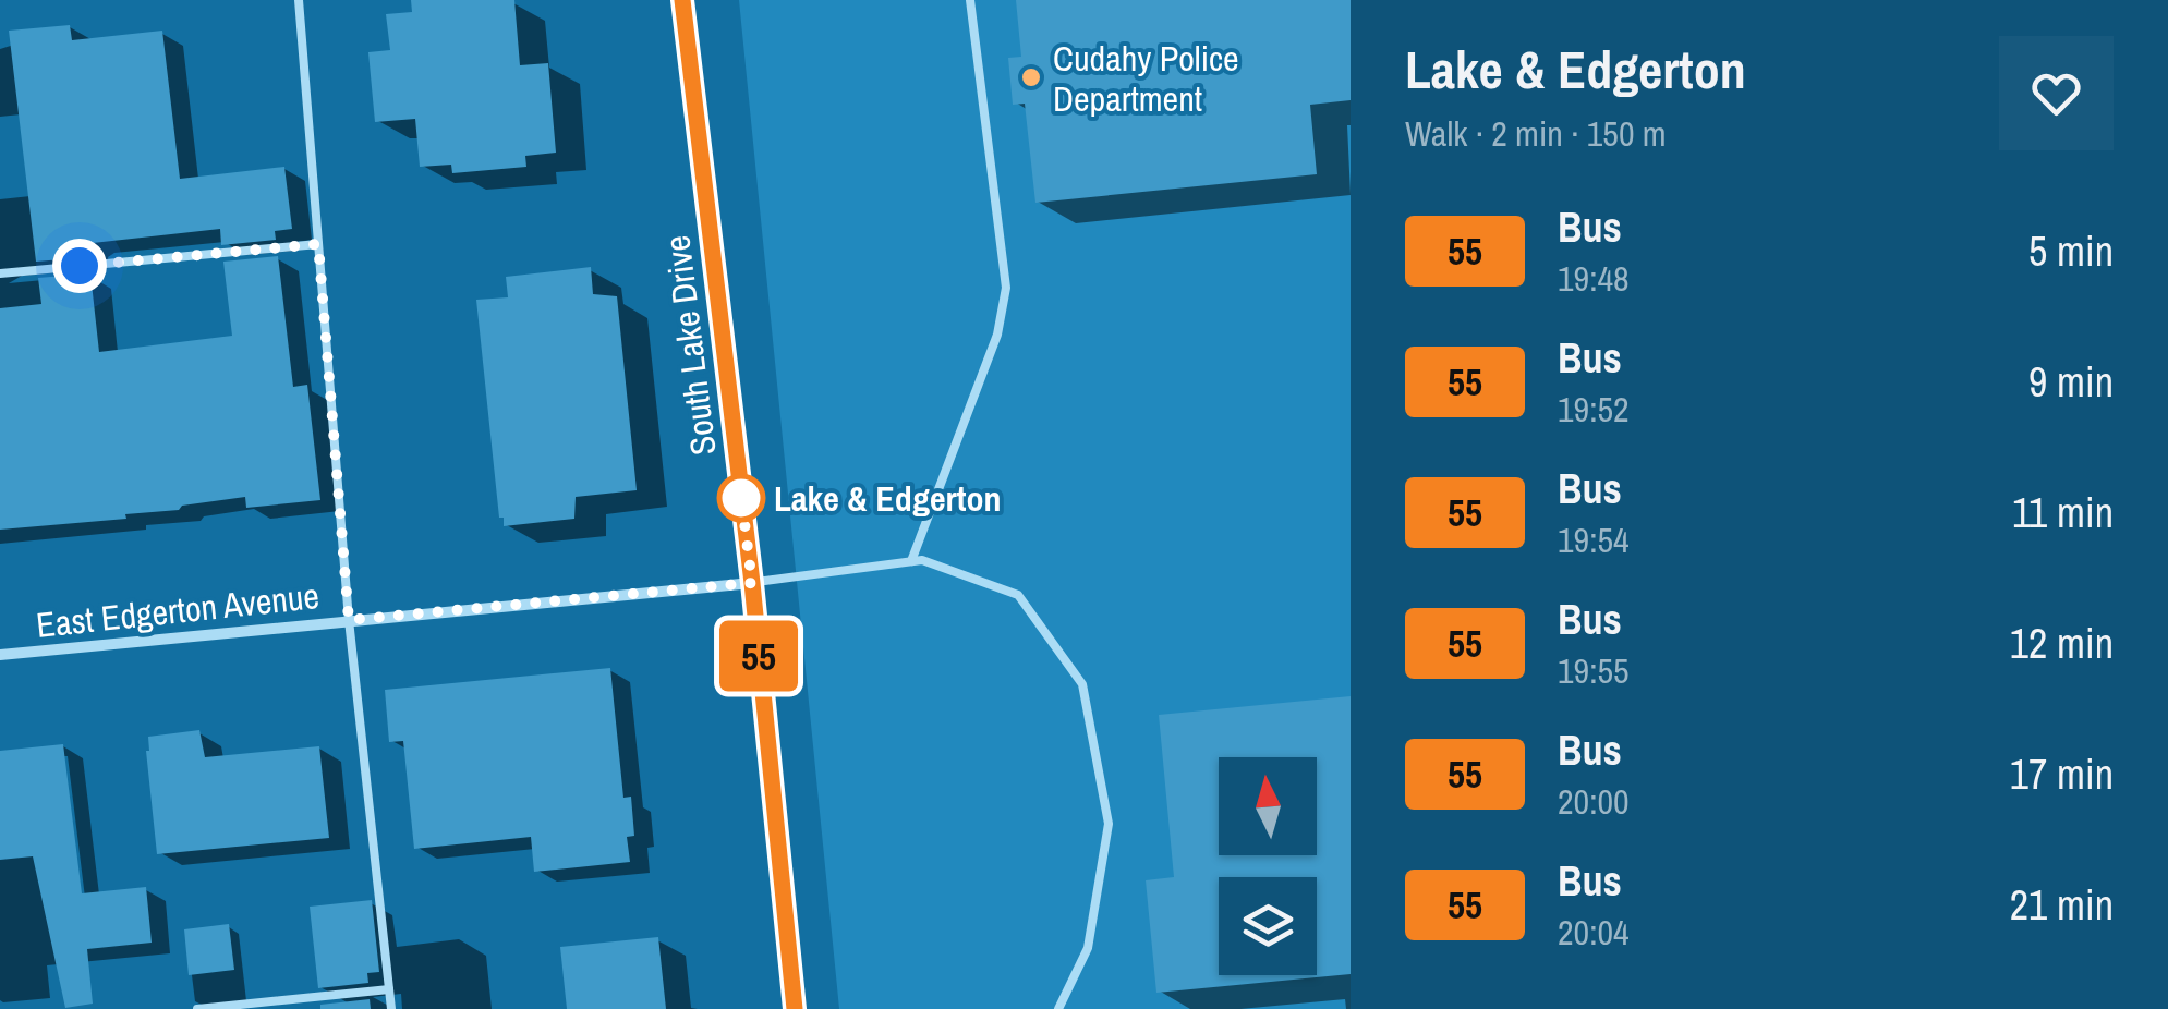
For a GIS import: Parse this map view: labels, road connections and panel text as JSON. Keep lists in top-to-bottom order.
{
  "streets": {
    "main road": ["South Lake Drive"],
    "street": ["East Edgerton Avenue"]
  },
  "crossings": [
    ["South Lake Drive", "East Edgerton Avenue"]
  ],
  "places": ["Cudahy Police Department", "Lake & Edgerton"],
  "lines": ["bus line 55"],
  "north": "top",
  "page": {
    "on_map": "55",
    "heading": ["Lake & Edgerton", "Walk · 2 min · 150 m"],
    "list": [
      {
        "mark": "55",
        "name": "Bus",
        "note": "19:48",
        "value": "5 min"
      },
      {
        "mark": "55",
        "name": "Bus",
        "note": "19:52",
        "value": "9 min"
      },
      {
        "mark": "55",
        "name": "Bus",
        "note": "19:54",
        "value": "11 min"
      },
      {
        "mark": "55",
        "name": "Bus",
        "note": "19:55",
        "value": "12 min"
      },
      {
        "mark": "55",
        "name": "Bus",
        "note": "20:00",
        "value": "17 min"
      },
      {
        "mark": "55",
        "name": "Bus",
        "note": "20:04",
        "value": "21 min"
      }
    ]
  }
}
